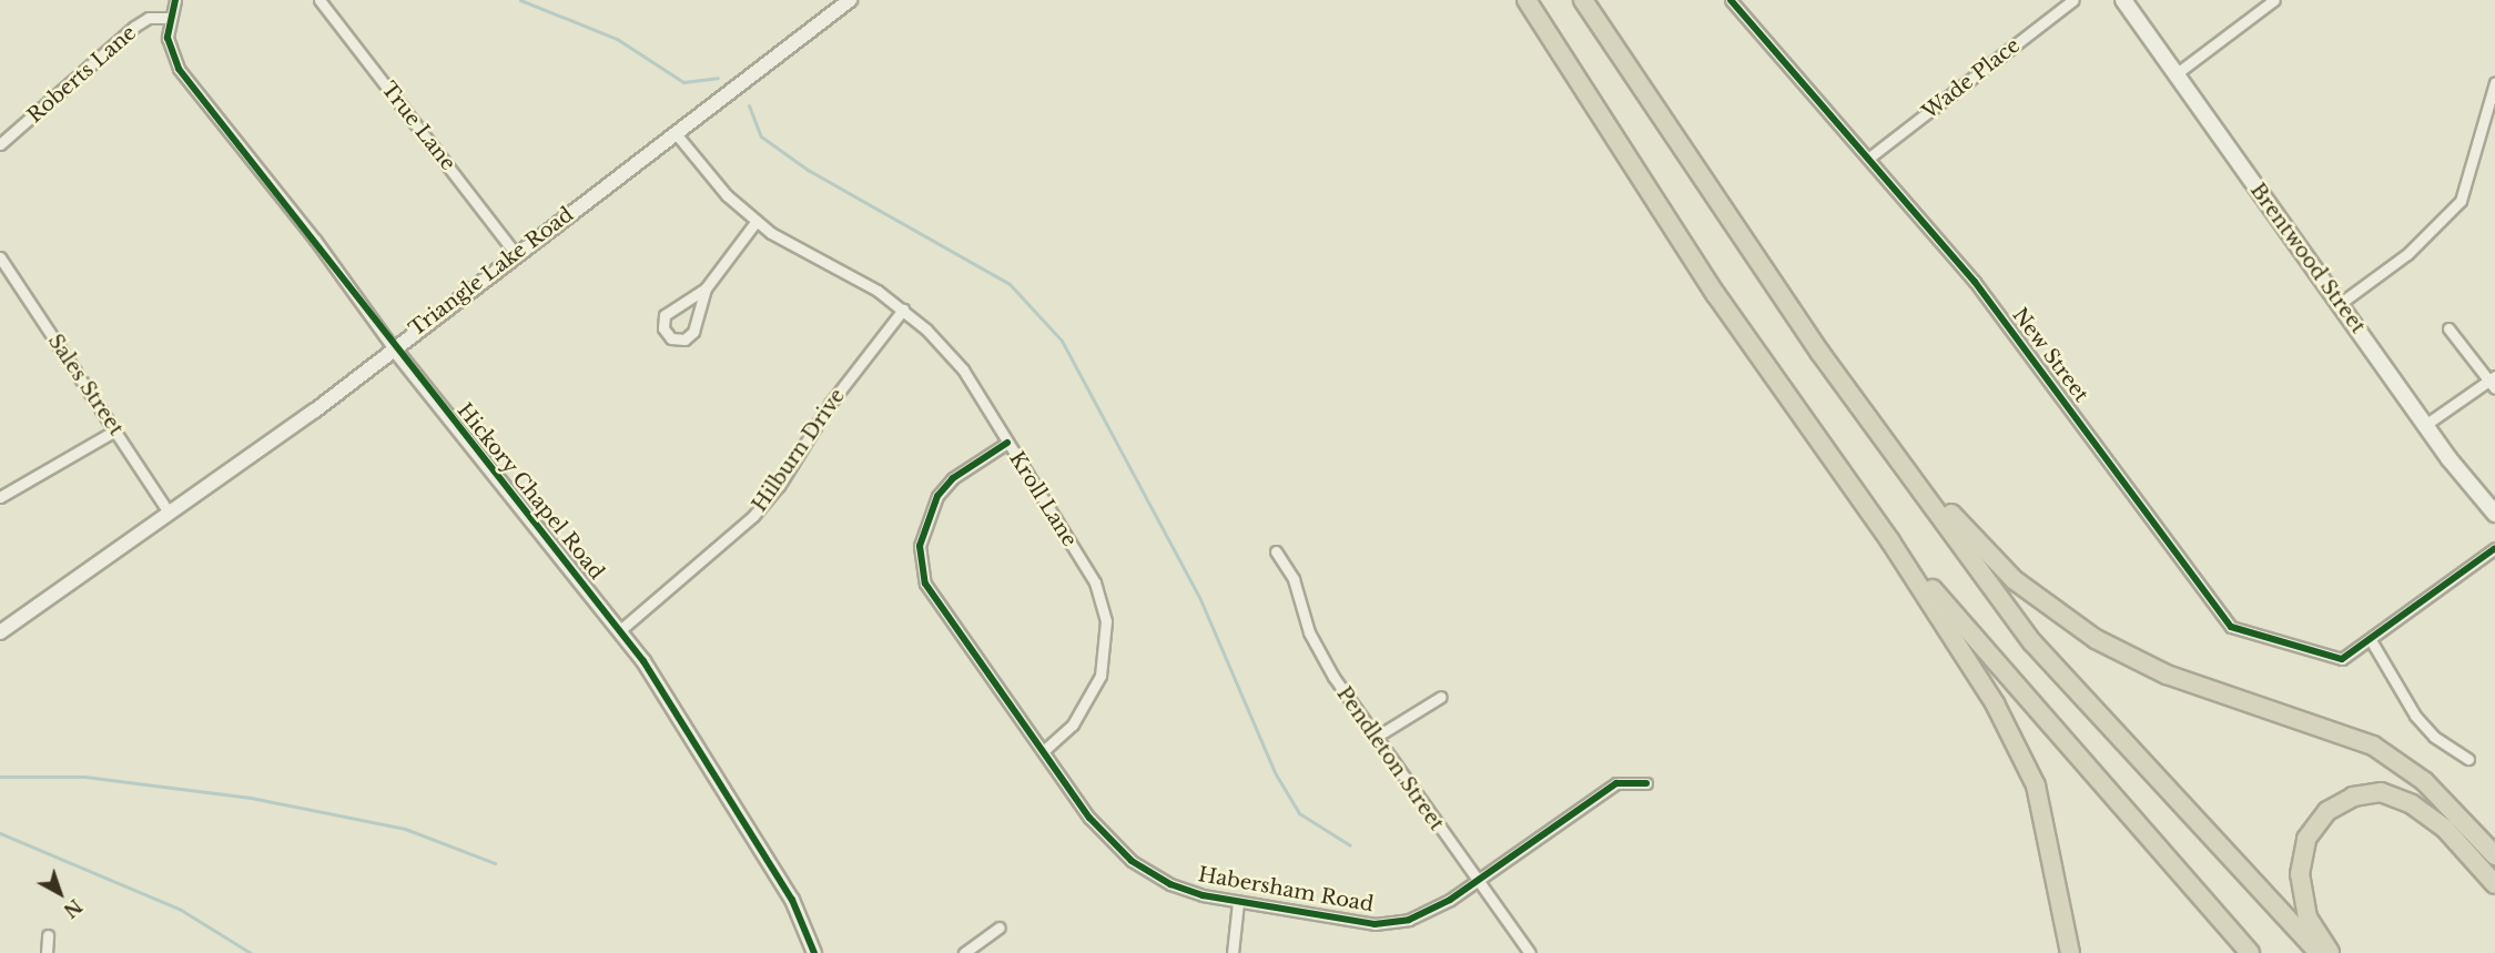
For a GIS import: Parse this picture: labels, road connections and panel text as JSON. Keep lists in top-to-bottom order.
{
  "streets": {
    "main road": ["Brentwood Street"],
    "street": [
      "Roberts Lane",
      "Wade Place",
      "True Lane",
      "Triangle Lake Road",
      "New Street",
      "Sales Street",
      "Hilburn Drive",
      "Hickory Chapel Road",
      "Kroll Lane",
      "Pendleton Street",
      "Habersham Road"
    ]
  },
  "crossings": [
    ["Roberts Lane", "Hickory Chapel Road"],
    ["Wade Place", "New Street"],
    ["True Lane", "Triangle Lake Road"],
    ["Triangle Lake Road", "Sales Street"],
    ["Triangle Lake Road", "Hickory Chapel Road"],
    ["Triangle Lake Road", "Kroll Lane"],
    ["Hilburn Drive", "Hickory Chapel Road"],
    ["Hilburn Drive", "Kroll Lane"],
    ["Kroll Lane", "Habersham Road"],
    ["Pendleton Street", "Habersham Road"]
  ],
  "north": "bottom right"
}
